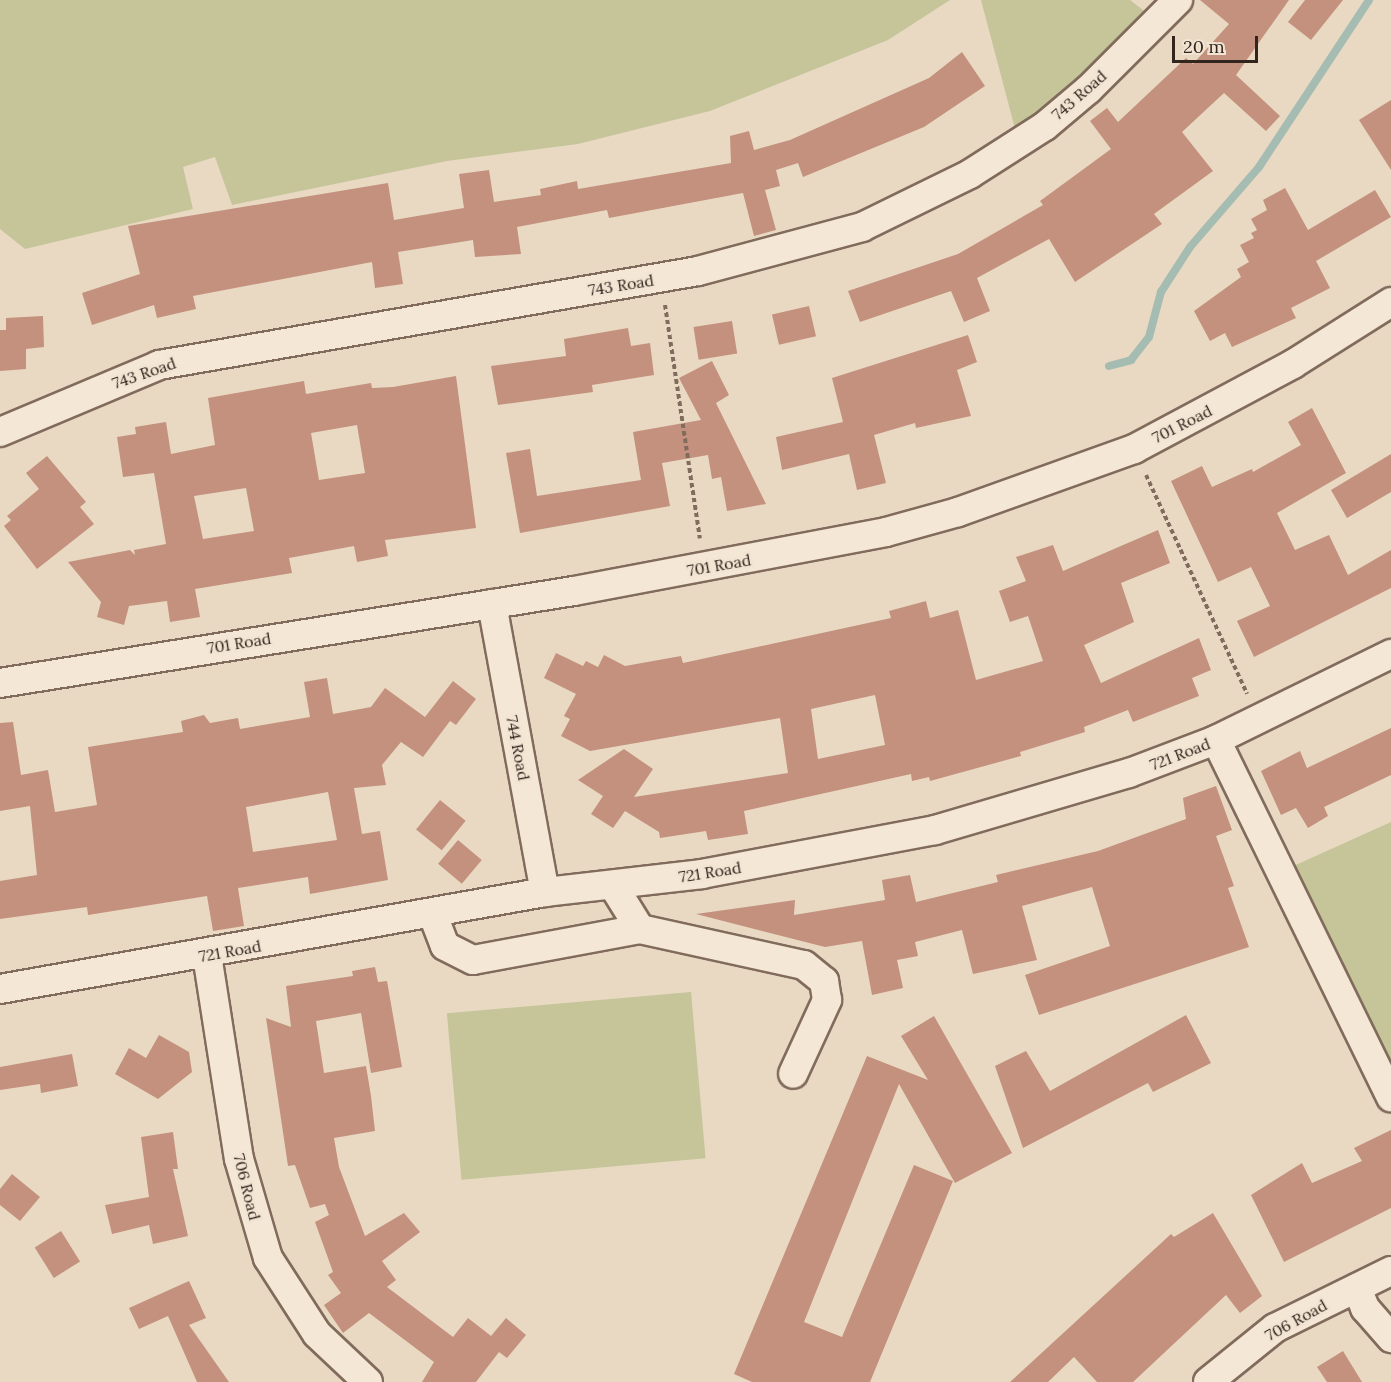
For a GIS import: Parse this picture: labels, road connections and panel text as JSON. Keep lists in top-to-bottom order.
{
  "streets": {
    "street": [
      "743 Road",
      "701 Road",
      "744 Road",
      "721 Road",
      "706 Road"
    ]
  },
  "crossings": [
    ["701 Road", "744 Road"],
    ["744 Road", "721 Road"],
    ["721 Road", "706 Road"]
  ],
  "scale_bar": "20 m"
}
